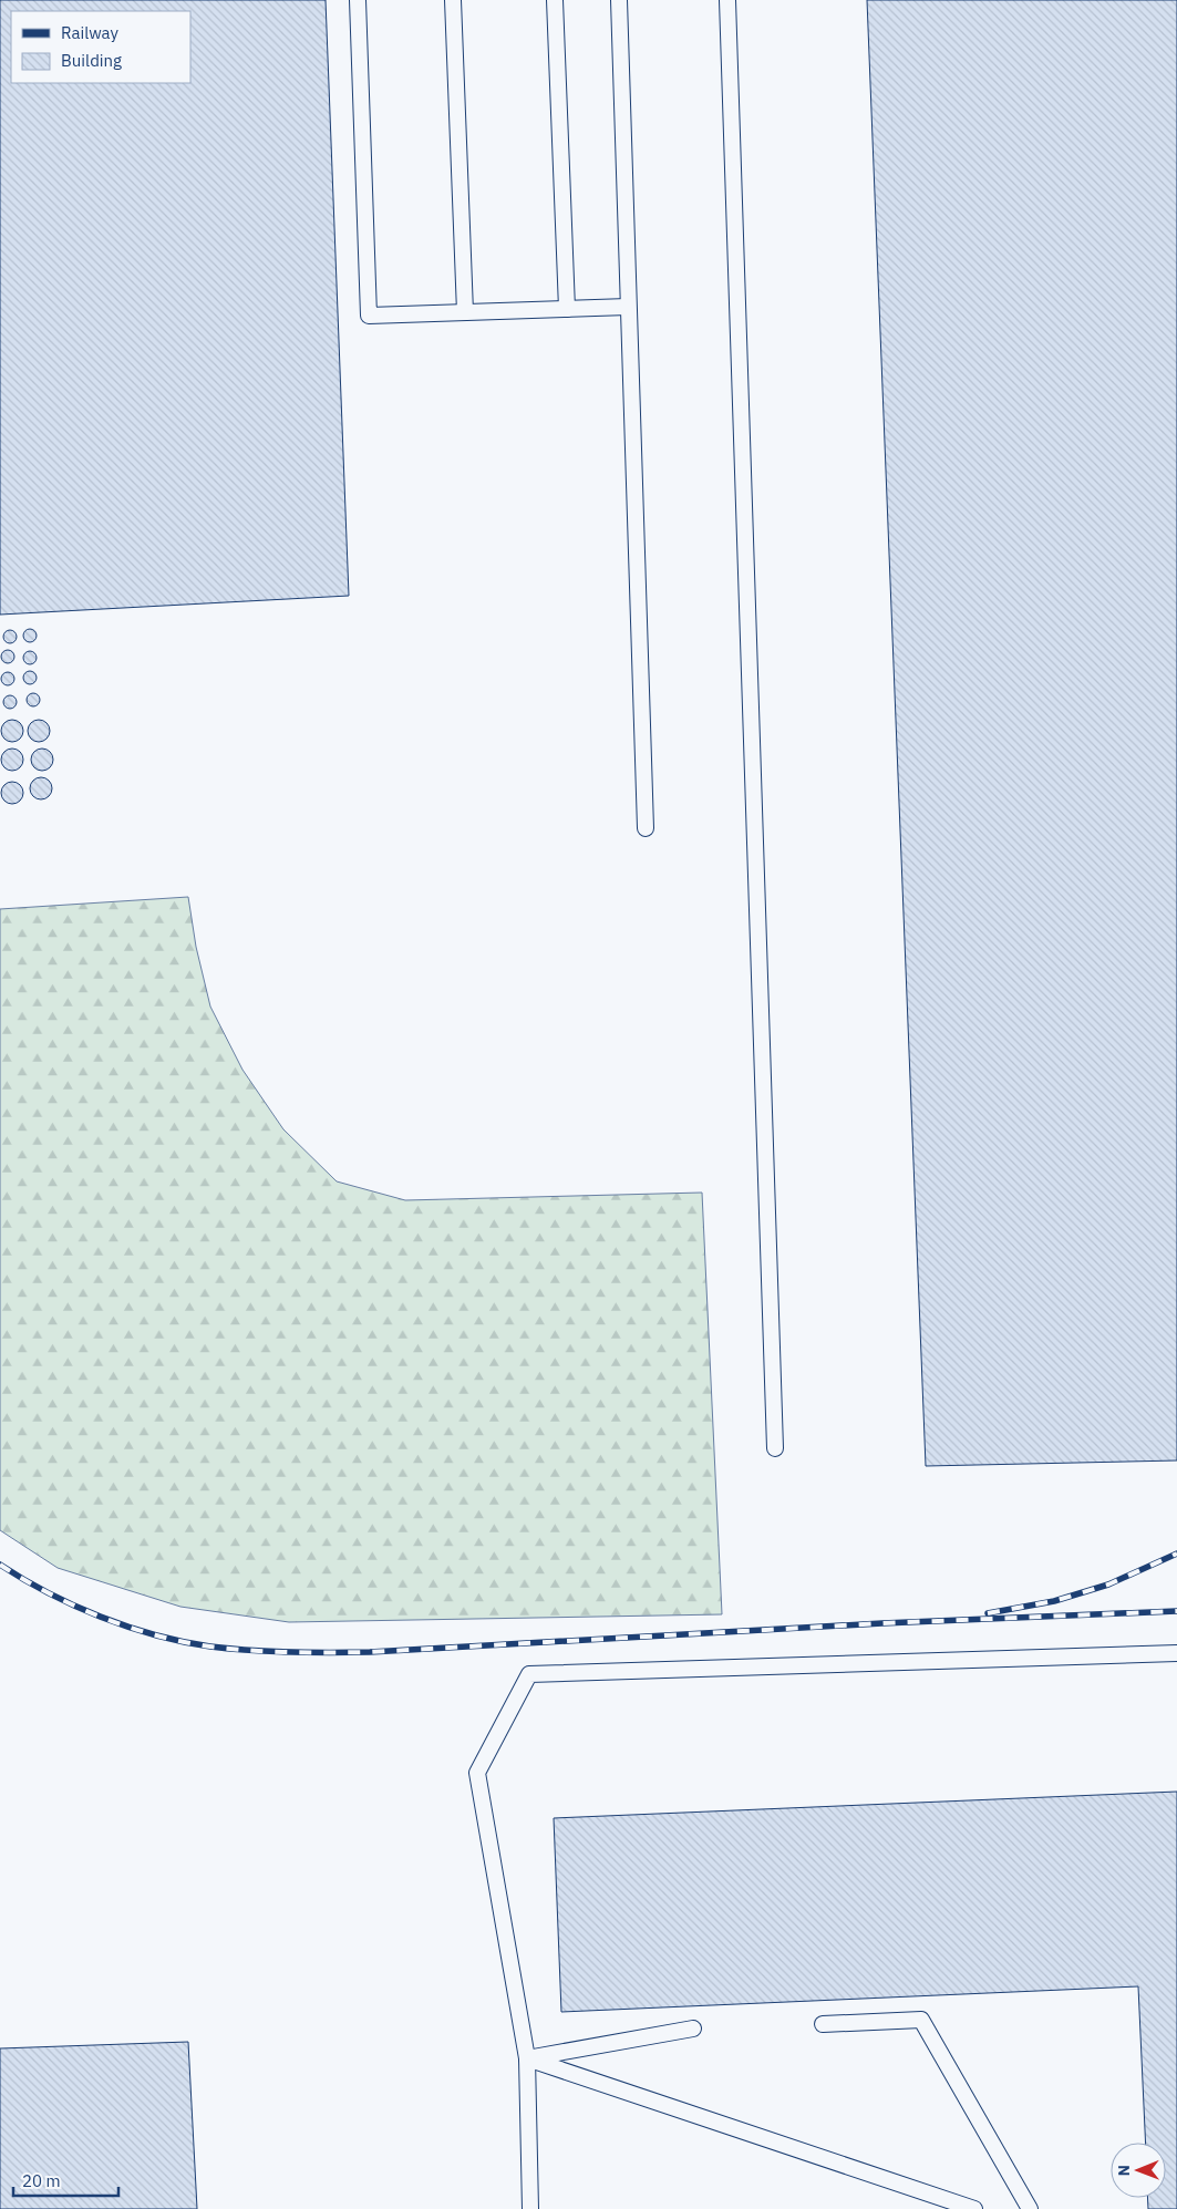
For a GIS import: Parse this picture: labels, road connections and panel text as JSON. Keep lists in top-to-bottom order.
{
  "legend": ["Railway", "Building"],
  "scale_bar": "20 m",
  "north": "left"
}
